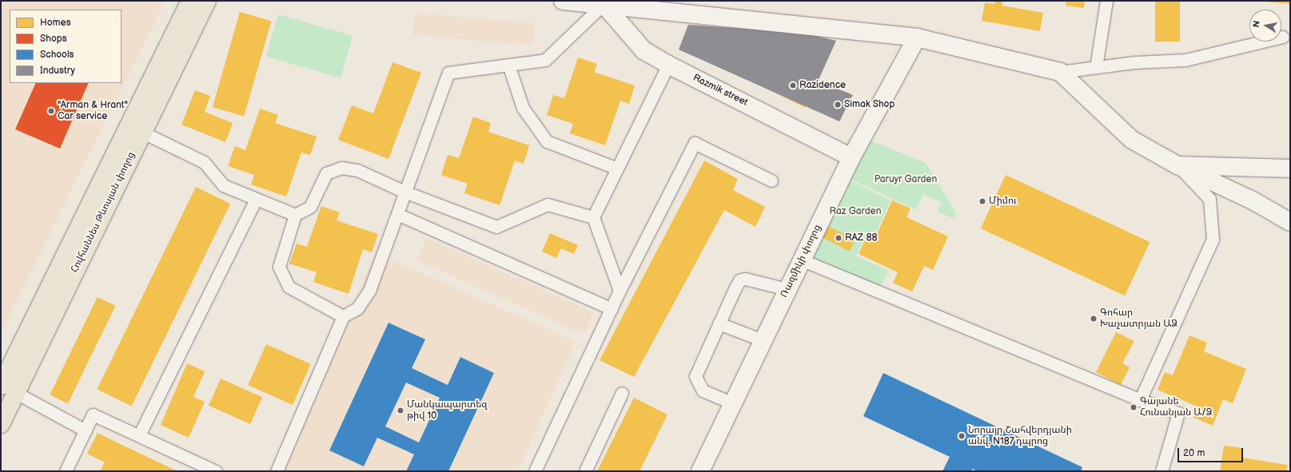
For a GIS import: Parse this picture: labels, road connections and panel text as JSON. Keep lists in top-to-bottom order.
{
  "streets": {
    "main road": ["Հովհաննես Թևոսյան փողոց"],
    "street": ["Razmik street", "Ռազմիկի փողոց"]
  },
  "crossings": [
    ["Razmik street", "Ռազմիկի փողոց"]
  ],
  "parks": ["Paruyr Garden", "Raz Garden"],
  "places": [
    "Razidence",
    "Simak Shop",
    "\"Arman & Hrant\" Car service",
    "Միմու",
    "RAZ 88",
    "Գոհար Խաչատրյան ԱՁ",
    "Գայանե Հունանյան Ա/Ձ",
    "Մանկապարտեզ թիվ 10",
    "Նորայր Շահվերդյանի անվ. N187 դպրոց"
  ],
  "legend": [
    "Homes",
    "Shops",
    "Schools",
    "Industry"
  ],
  "scale_bar": "20 m",
  "north": "left"
}
